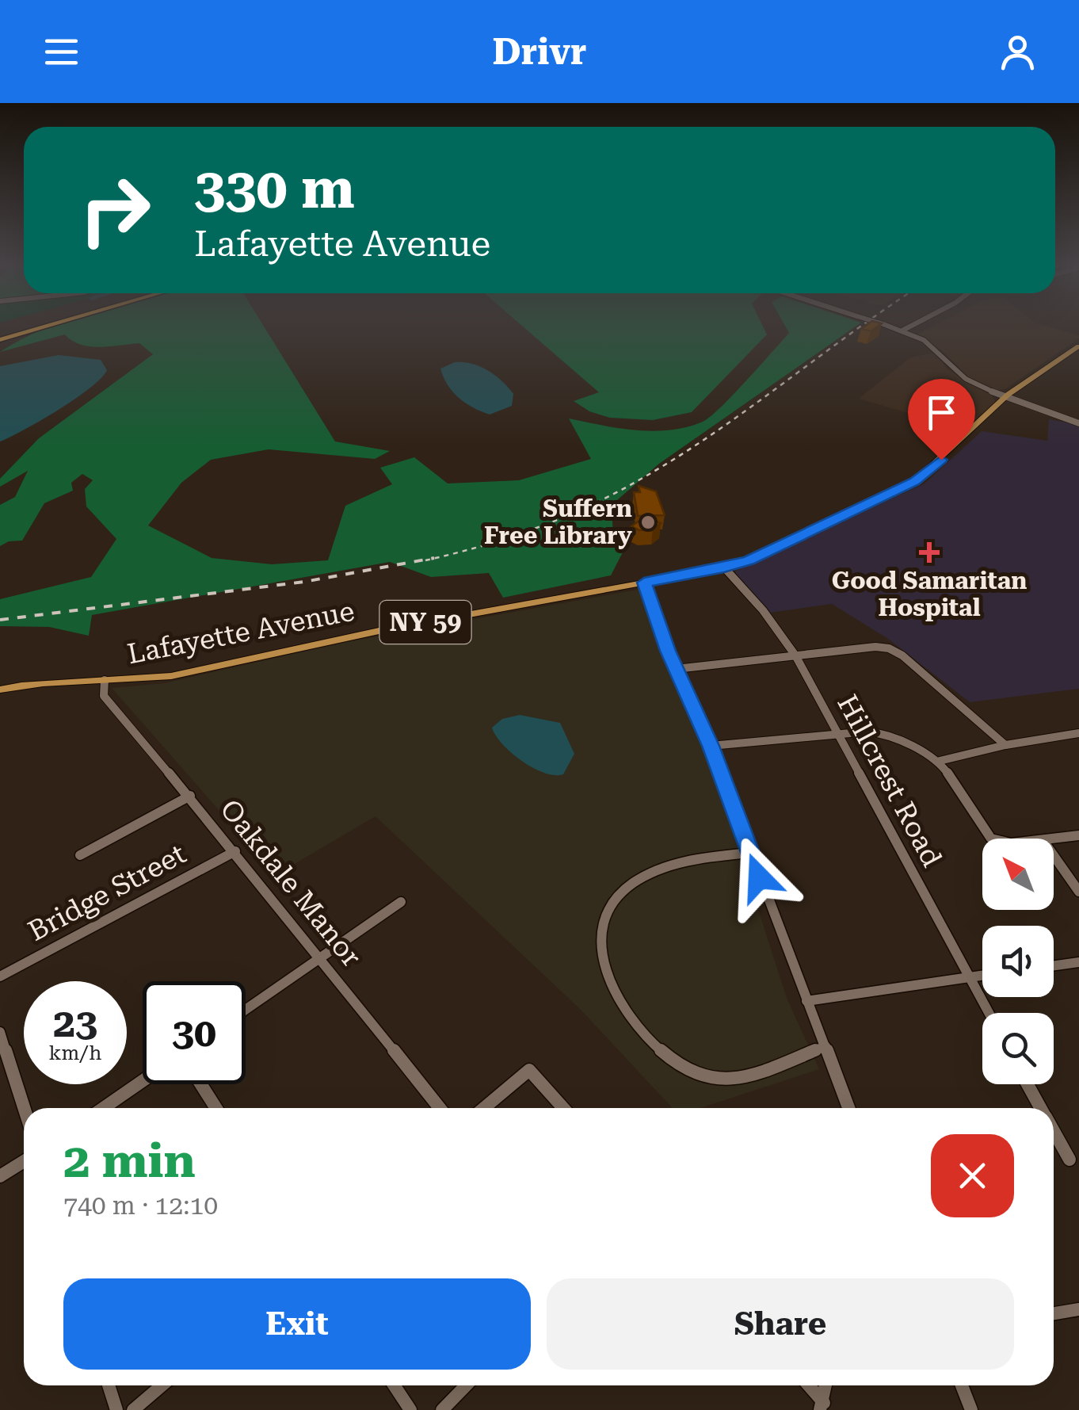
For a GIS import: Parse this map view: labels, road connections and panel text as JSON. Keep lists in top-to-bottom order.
{
  "streets": {
    "main road": ["NY 59", "Lafayette Avenue"],
    "street": ["Hillcrest Road", "Oakdale Manor", "Bridge Street"]
  },
  "crossings": [
    ["NY 59", "Lafayette Avenue"],
    ["Lafayette Avenue", "Hillcrest Road"],
    ["Lafayette Avenue", "Oakdale Manor"],
    ["Oakdale Manor", "Bridge Street"]
  ],
  "places": {
    "other": ["Suffern Free Library"],
    "health": ["Good Samaritan Hospital"]
  },
  "north": "top left",
  "page": {
    "header": "Drivr",
    "turn": ["330 m", "Lafayette Avenue"],
    "speed": "23 km/h",
    "limit": "30",
    "heading": ["2 min", "740 m · 12:10"],
    "buttons": ["Exit", "Share"]
  }
}
